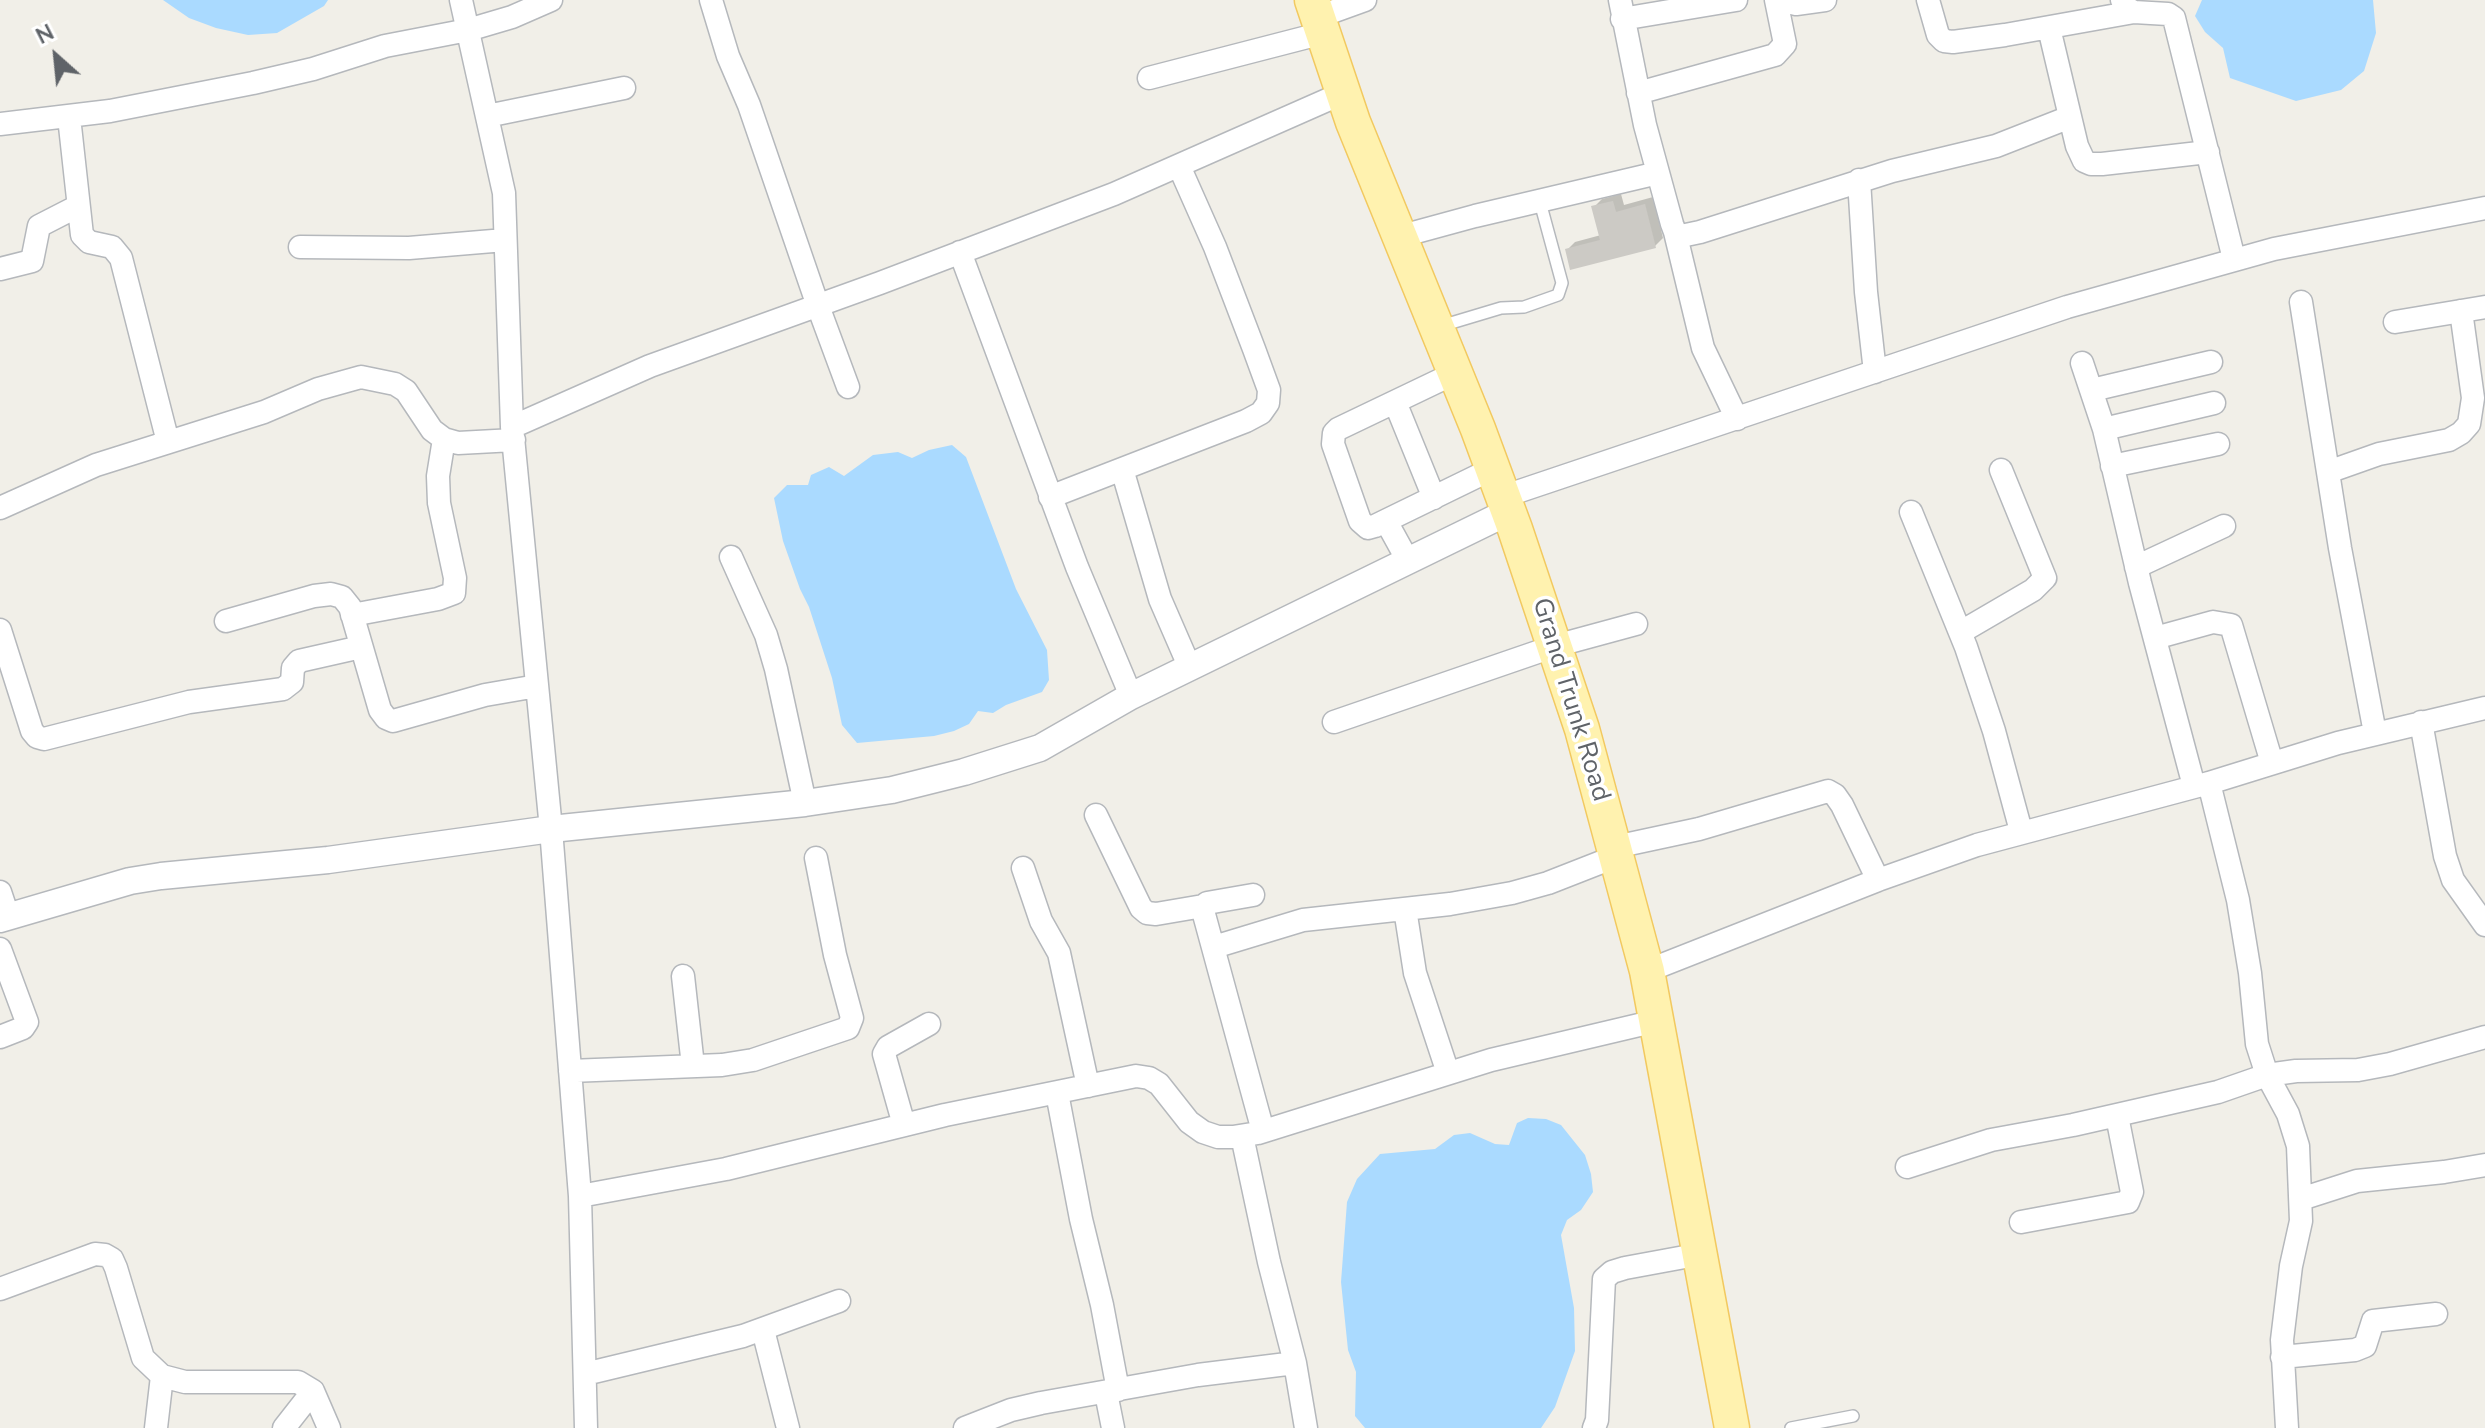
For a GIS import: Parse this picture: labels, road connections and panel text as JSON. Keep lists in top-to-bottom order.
{
  "streets": {
    "main road": ["Grand Trunk Road"]
  },
  "north": "top left"
}
